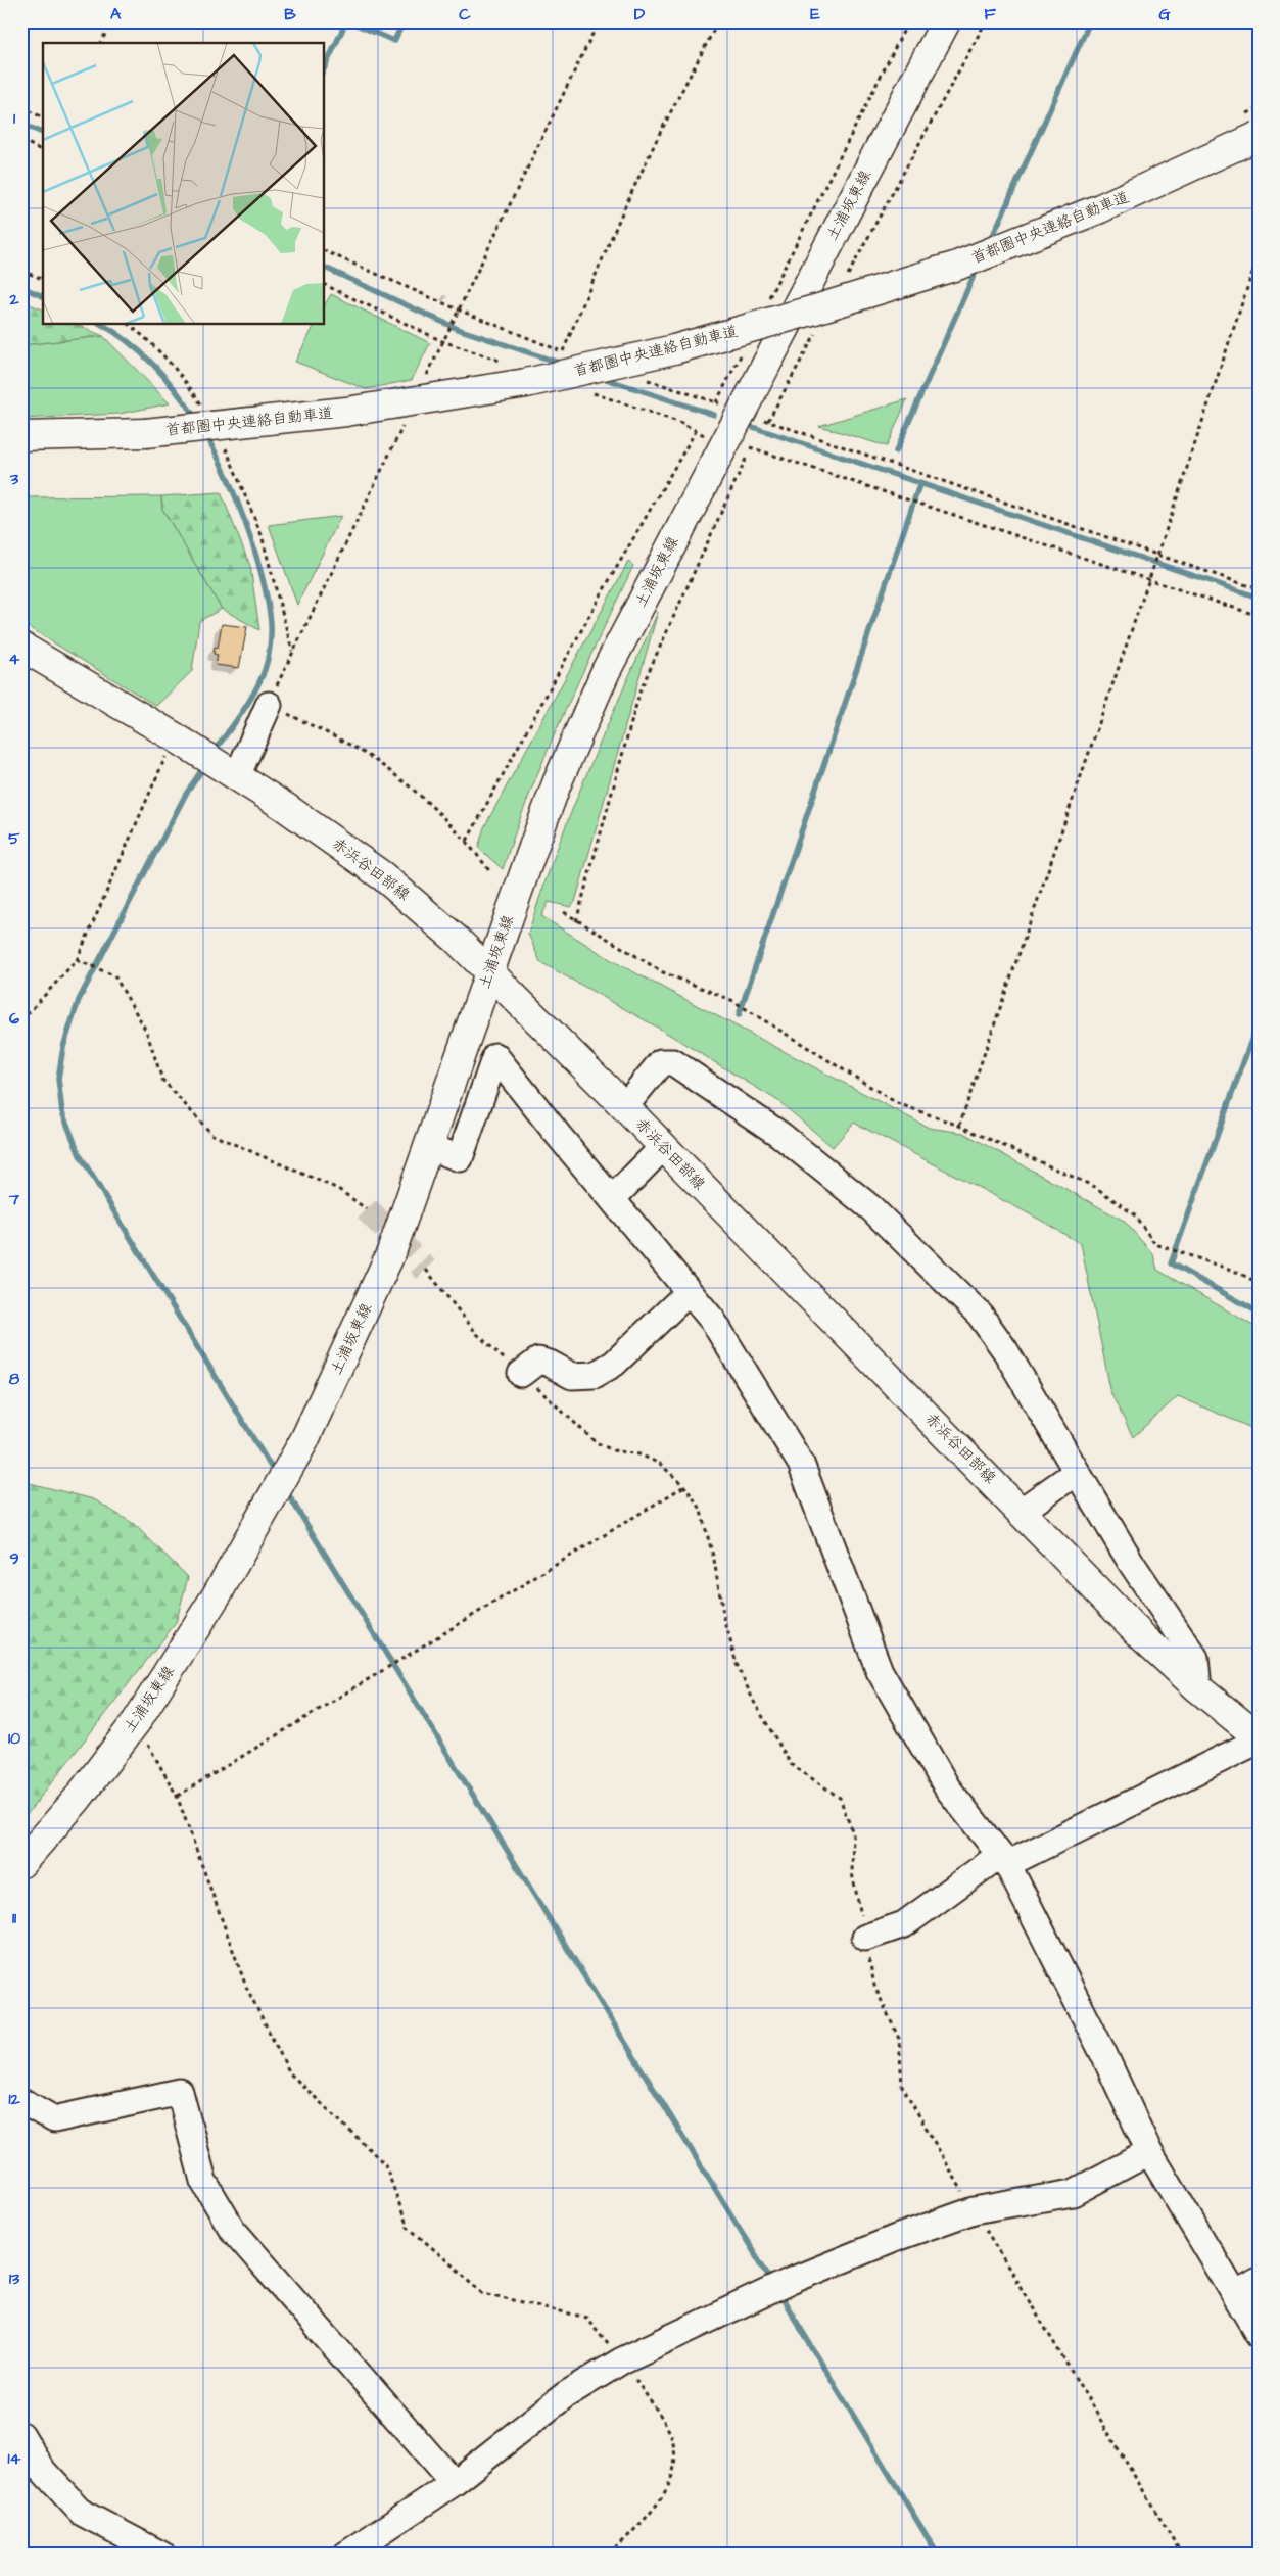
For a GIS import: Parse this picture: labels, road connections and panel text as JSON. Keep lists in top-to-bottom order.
{
  "streets": {
    "main road": ["土浦坂東線", "首都圏中央連絡自動車道", "赤浜谷田部線"]
  },
  "crossings": [
    ["土浦坂東線", "赤浜谷田部線"]
  ],
  "grid": {
    "columns": [
      "A",
      "B",
      "C",
      "D",
      "E",
      "F",
      "G"
    ],
    "rows": [
      "1",
      "2",
      "3",
      "4",
      "5",
      "6",
      "7",
      "8",
      "9",
      "10",
      "11",
      "12",
      "13",
      "14"
    ]
  }
}
